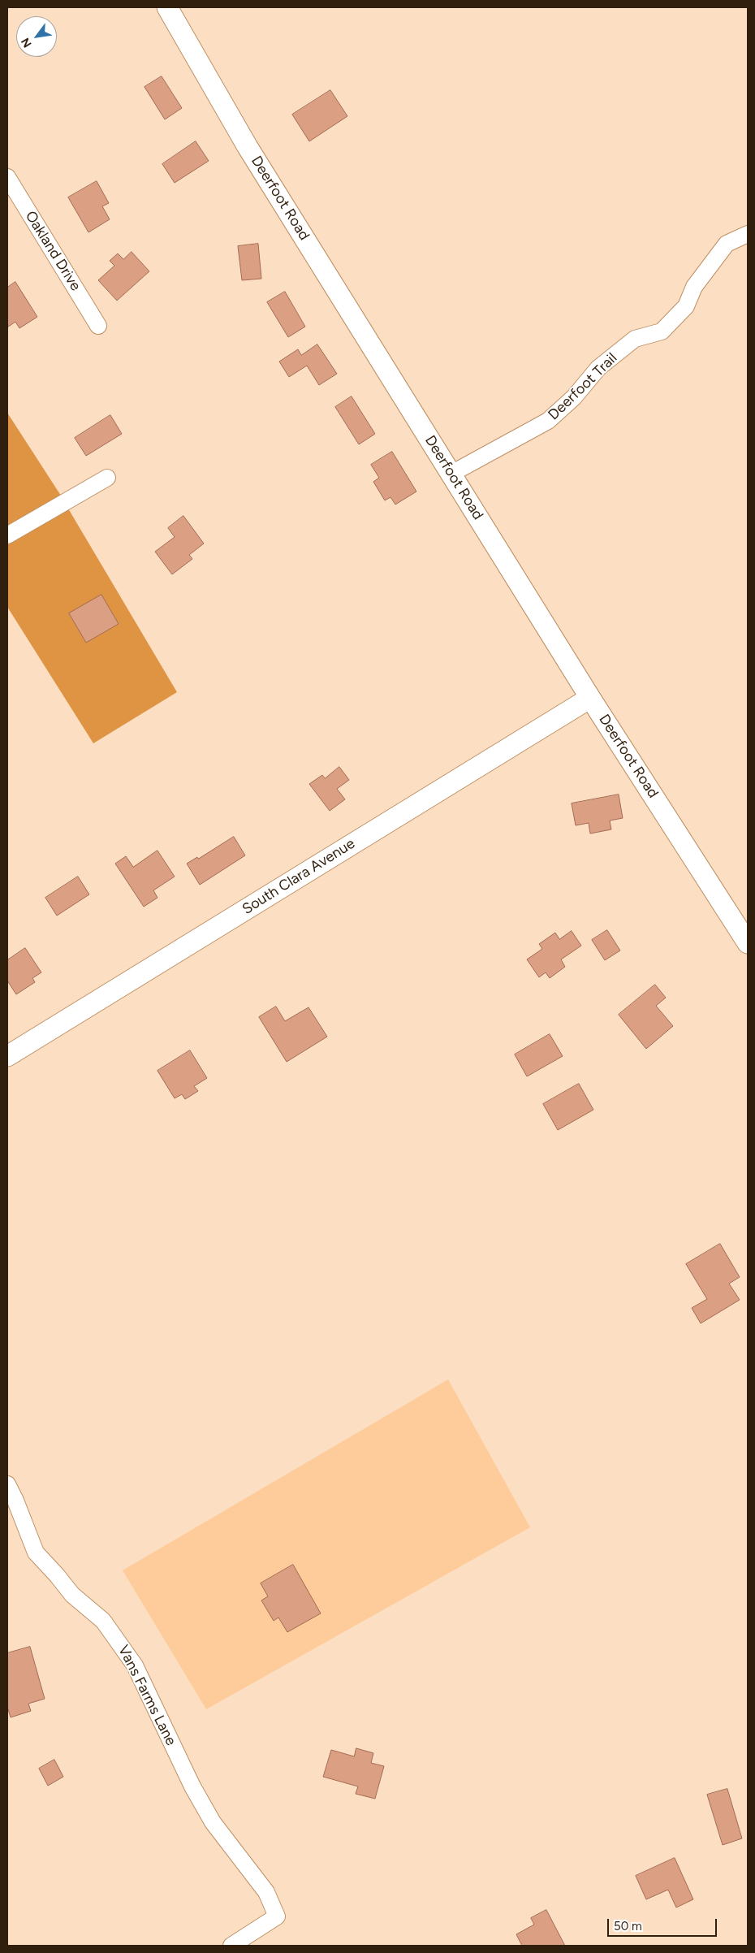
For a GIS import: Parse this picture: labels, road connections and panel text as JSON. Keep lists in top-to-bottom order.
{
  "streets": {
    "street": [
      "Deerfoot Road",
      "Oakland Drive",
      "Deerfoot Trail",
      "South Clara Avenue",
      "Vans Farms Lane"
    ]
  },
  "crossings": [
    ["Deerfoot Road", "Deerfoot Trail"],
    ["Deerfoot Road", "South Clara Avenue"]
  ],
  "scale_bar": "50 m",
  "north": "bottom left"
}
